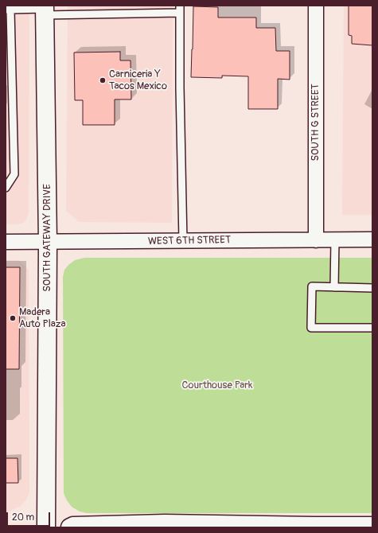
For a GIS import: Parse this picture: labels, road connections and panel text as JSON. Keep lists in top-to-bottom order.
{
  "streets": {
    "main road": ["SOUTH GATEWAY DRIVE"],
    "street": ["SOUTH G STREET", "WEST 6TH STREET"]
  },
  "crossings": [
    ["SOUTH G STREET", "WEST 6TH STREET"],
    ["SOUTH GATEWAY DRIVE", "WEST 6TH STREET"]
  ],
  "parks": ["Courthouse Park"],
  "places": ["Carniceria Y Tacos Mexico", "Madera Auto Plaza"],
  "scale_bar": "20 m"
}
